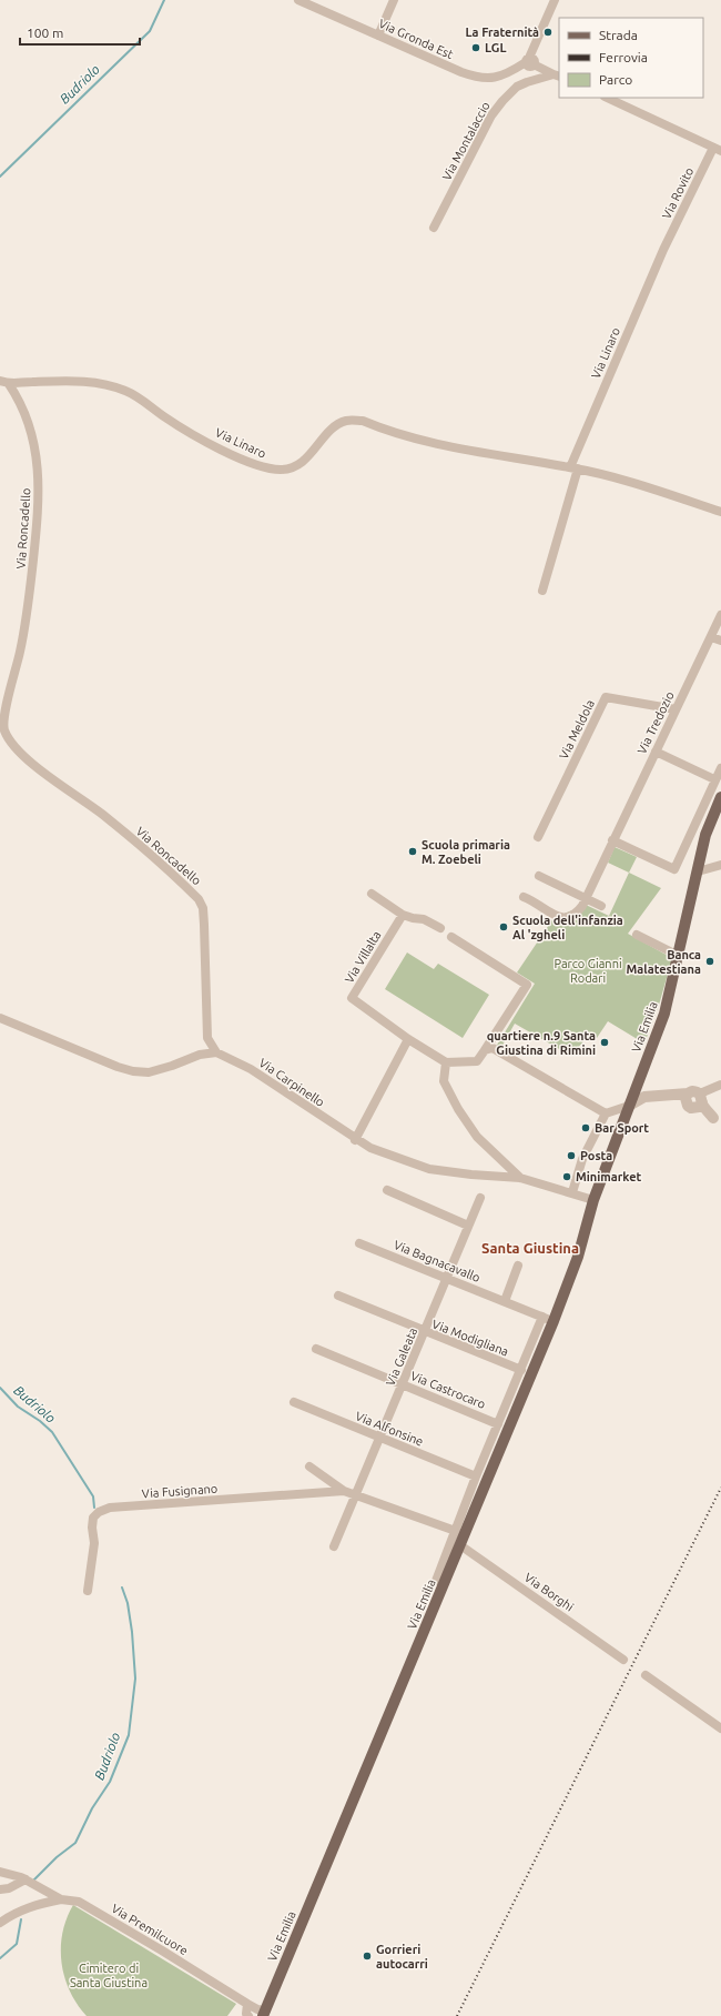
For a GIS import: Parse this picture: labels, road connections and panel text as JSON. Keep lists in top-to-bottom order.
{
  "streets": {
    "main road": ["Via Emilia"],
    "street": [
      "Via Gronda Est",
      "Via Montalaccio",
      "Via Rovito",
      "Via Linaro",
      "Via Roncadello",
      "Via Tredozio",
      "Via Meldola",
      "Via Villalta",
      "Via Carpinello",
      "Via Bagnacavallo",
      "Via Modigliana",
      "Via Galeata",
      "Via Castrocaro",
      "Via Alfonsine",
      "Via Fusignano",
      "Via Borghi",
      "Via Premilcuore"
    ]
  },
  "crossings": [
    ["Via Rovito", "Via Linaro"],
    ["Via Linaro", "Via Roncadello"],
    ["Via Roncadello", "Via Carpinello"],
    ["Via Tredozio", "Via Meldola"],
    ["Via Emilia", "Via Bagnacavallo"],
    ["Via Emilia", "Via Modigliana"],
    ["Via Emilia", "Via Castrocaro"],
    ["Via Emilia", "Via Alfonsine"],
    ["Via Emilia", "Via Fusignano"],
    ["Via Emilia", "Via Borghi"],
    ["Via Emilia", "Via Premilcuore"],
    ["Via Bagnacavallo", "Via Galeata"],
    ["Via Modigliana", "Via Galeata"],
    ["Via Galeata", "Via Castrocaro"],
    ["Via Galeata", "Via Alfonsine"],
    ["Via Galeata", "Via Fusignano"]
  ],
  "districts": ["Santa Giustina"],
  "water": ["Budriolo"],
  "parks": ["Parco Gianni Rodari", "Cimitero di Santa Giustina"],
  "places": [
    "La Fraternità",
    "LGL",
    "Scuola primaria M. Zoebeli",
    "Scuola dell'infanzia Al 'zgheli",
    "Banca Malatestiana",
    "quartiere n.9 Santa Giustina di Rimini",
    "Bar Sport",
    "Posta",
    "Minimarket",
    "Gorrieri autocarri"
  ],
  "legend": ["Strada", "Ferrovia", "Parco"],
  "scale_bar": "100 m"
}
